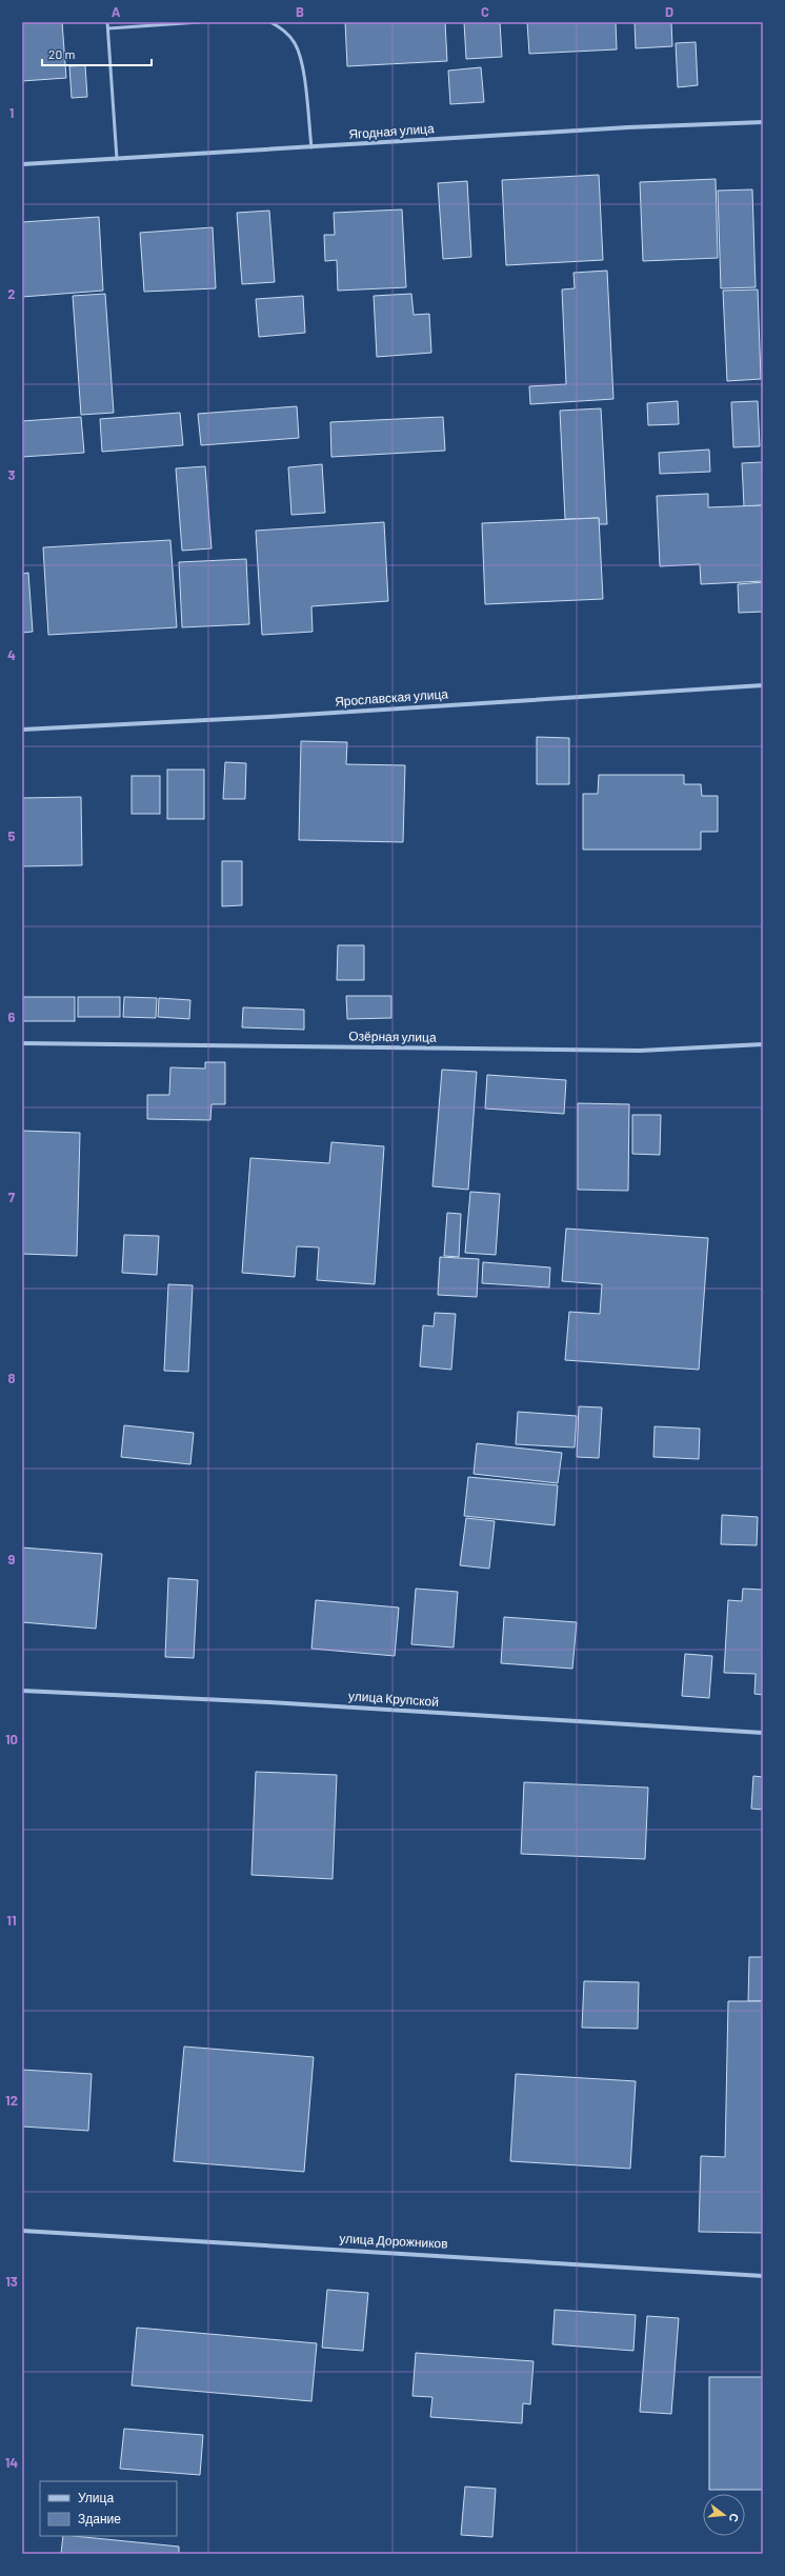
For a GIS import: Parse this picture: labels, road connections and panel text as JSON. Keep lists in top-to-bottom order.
{
  "streets": {
    "street": [
      "Ягодная улица",
      "Ярославская улица",
      "Озёрная улица",
      "улица Крупской",
      "улица Дорожников"
    ]
  },
  "legend": ["Улица", "Здание"],
  "scale_bar": "20 m",
  "north": "right",
  "grid": {
    "columns": [
      "A",
      "B",
      "C",
      "D"
    ],
    "rows": [
      "1",
      "2",
      "3",
      "4",
      "5",
      "6",
      "7",
      "8",
      "9",
      "10",
      "11",
      "12",
      "13",
      "14"
    ]
  }
}
